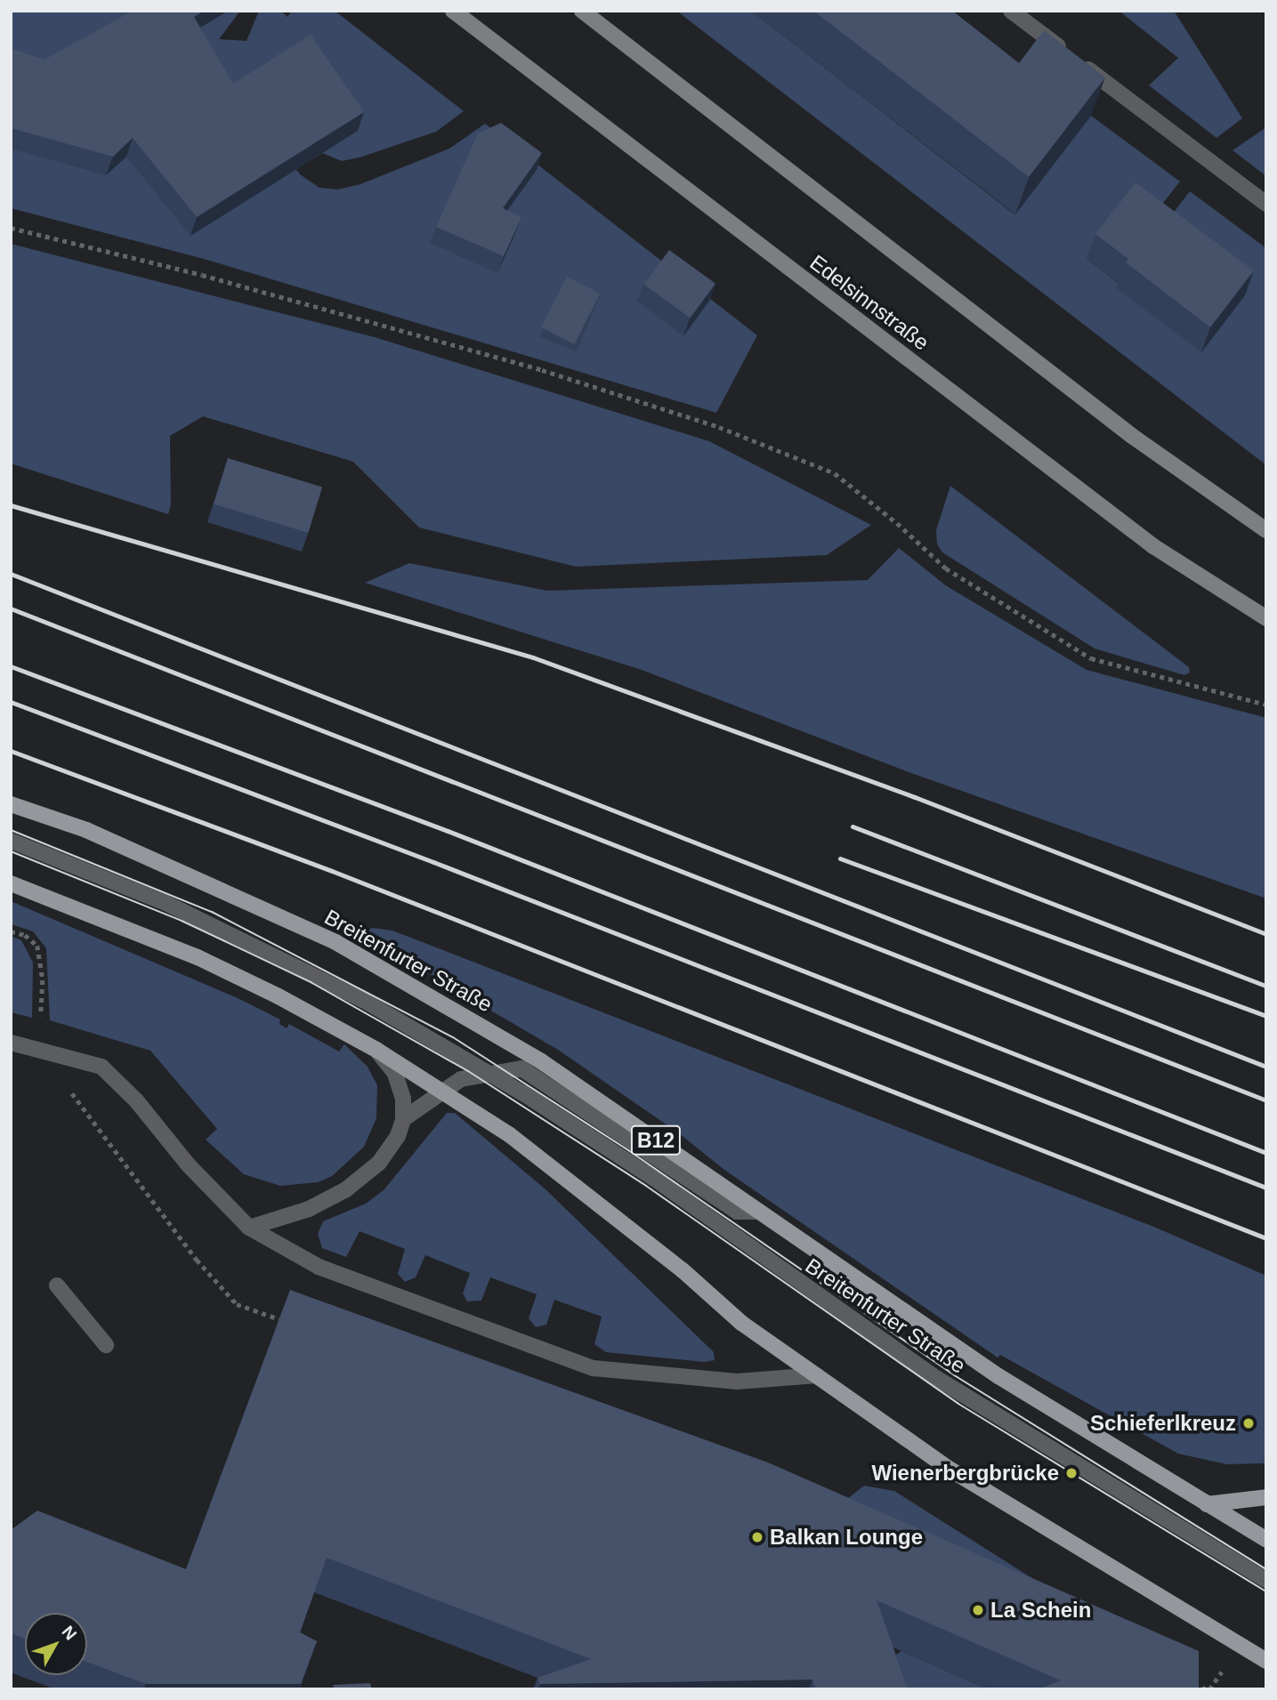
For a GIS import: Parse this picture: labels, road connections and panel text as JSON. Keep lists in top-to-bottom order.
{
  "streets": {
    "main road": ["Edelsinnstraße", "Breitenfurter Straße", "B12"]
  },
  "places": [
    "Schieferlkreuz",
    "Wienerbergbrücke",
    "Balkan Lounge",
    "La Schein"
  ],
  "north": "top right"
}
